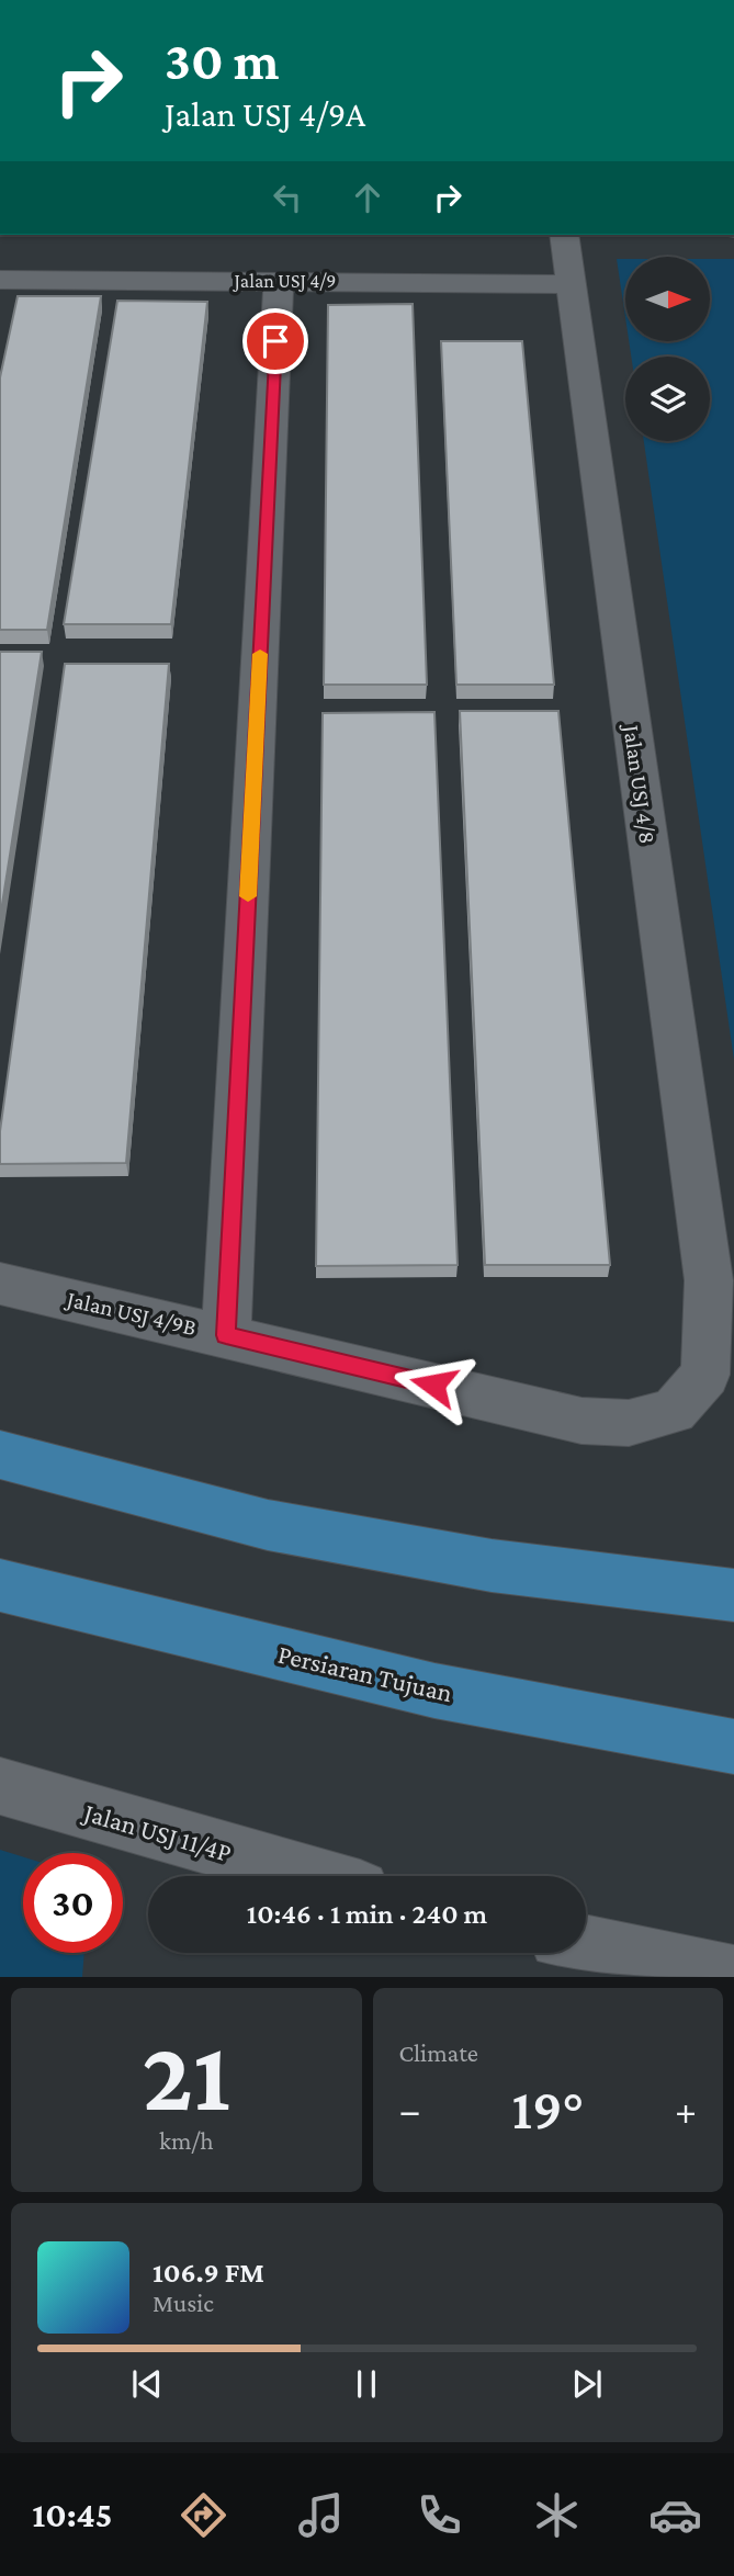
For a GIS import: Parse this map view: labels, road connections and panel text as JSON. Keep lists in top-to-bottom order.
{
  "streets": {
    "main road": ["Persiaran Tujuan"],
    "street": [
      "Jalan USJ 4/9",
      "Jalan USJ 4/8",
      "Jalan USJ 4/9B",
      "Jalan USJ 11/4P"
    ]
  },
  "crossings": [
    ["Jalan USJ 4/9", "Jalan USJ 4/8"],
    ["Jalan USJ 4/8", "Jalan USJ 4/9B"]
  ],
  "north": "right",
  "page": {
    "turn": ["30 m", "Jalan USJ 4/9A"],
    "limit": "30",
    "trip": "10:46 · 1 min · 240 m",
    "tile": [
      ["21", "km/h"],
      "Climate"
    ],
    "heat": ["−", "19°", "+"],
    "song": ["106.9 FM", "Music"],
    "tabs": "10:45"
  }
}
